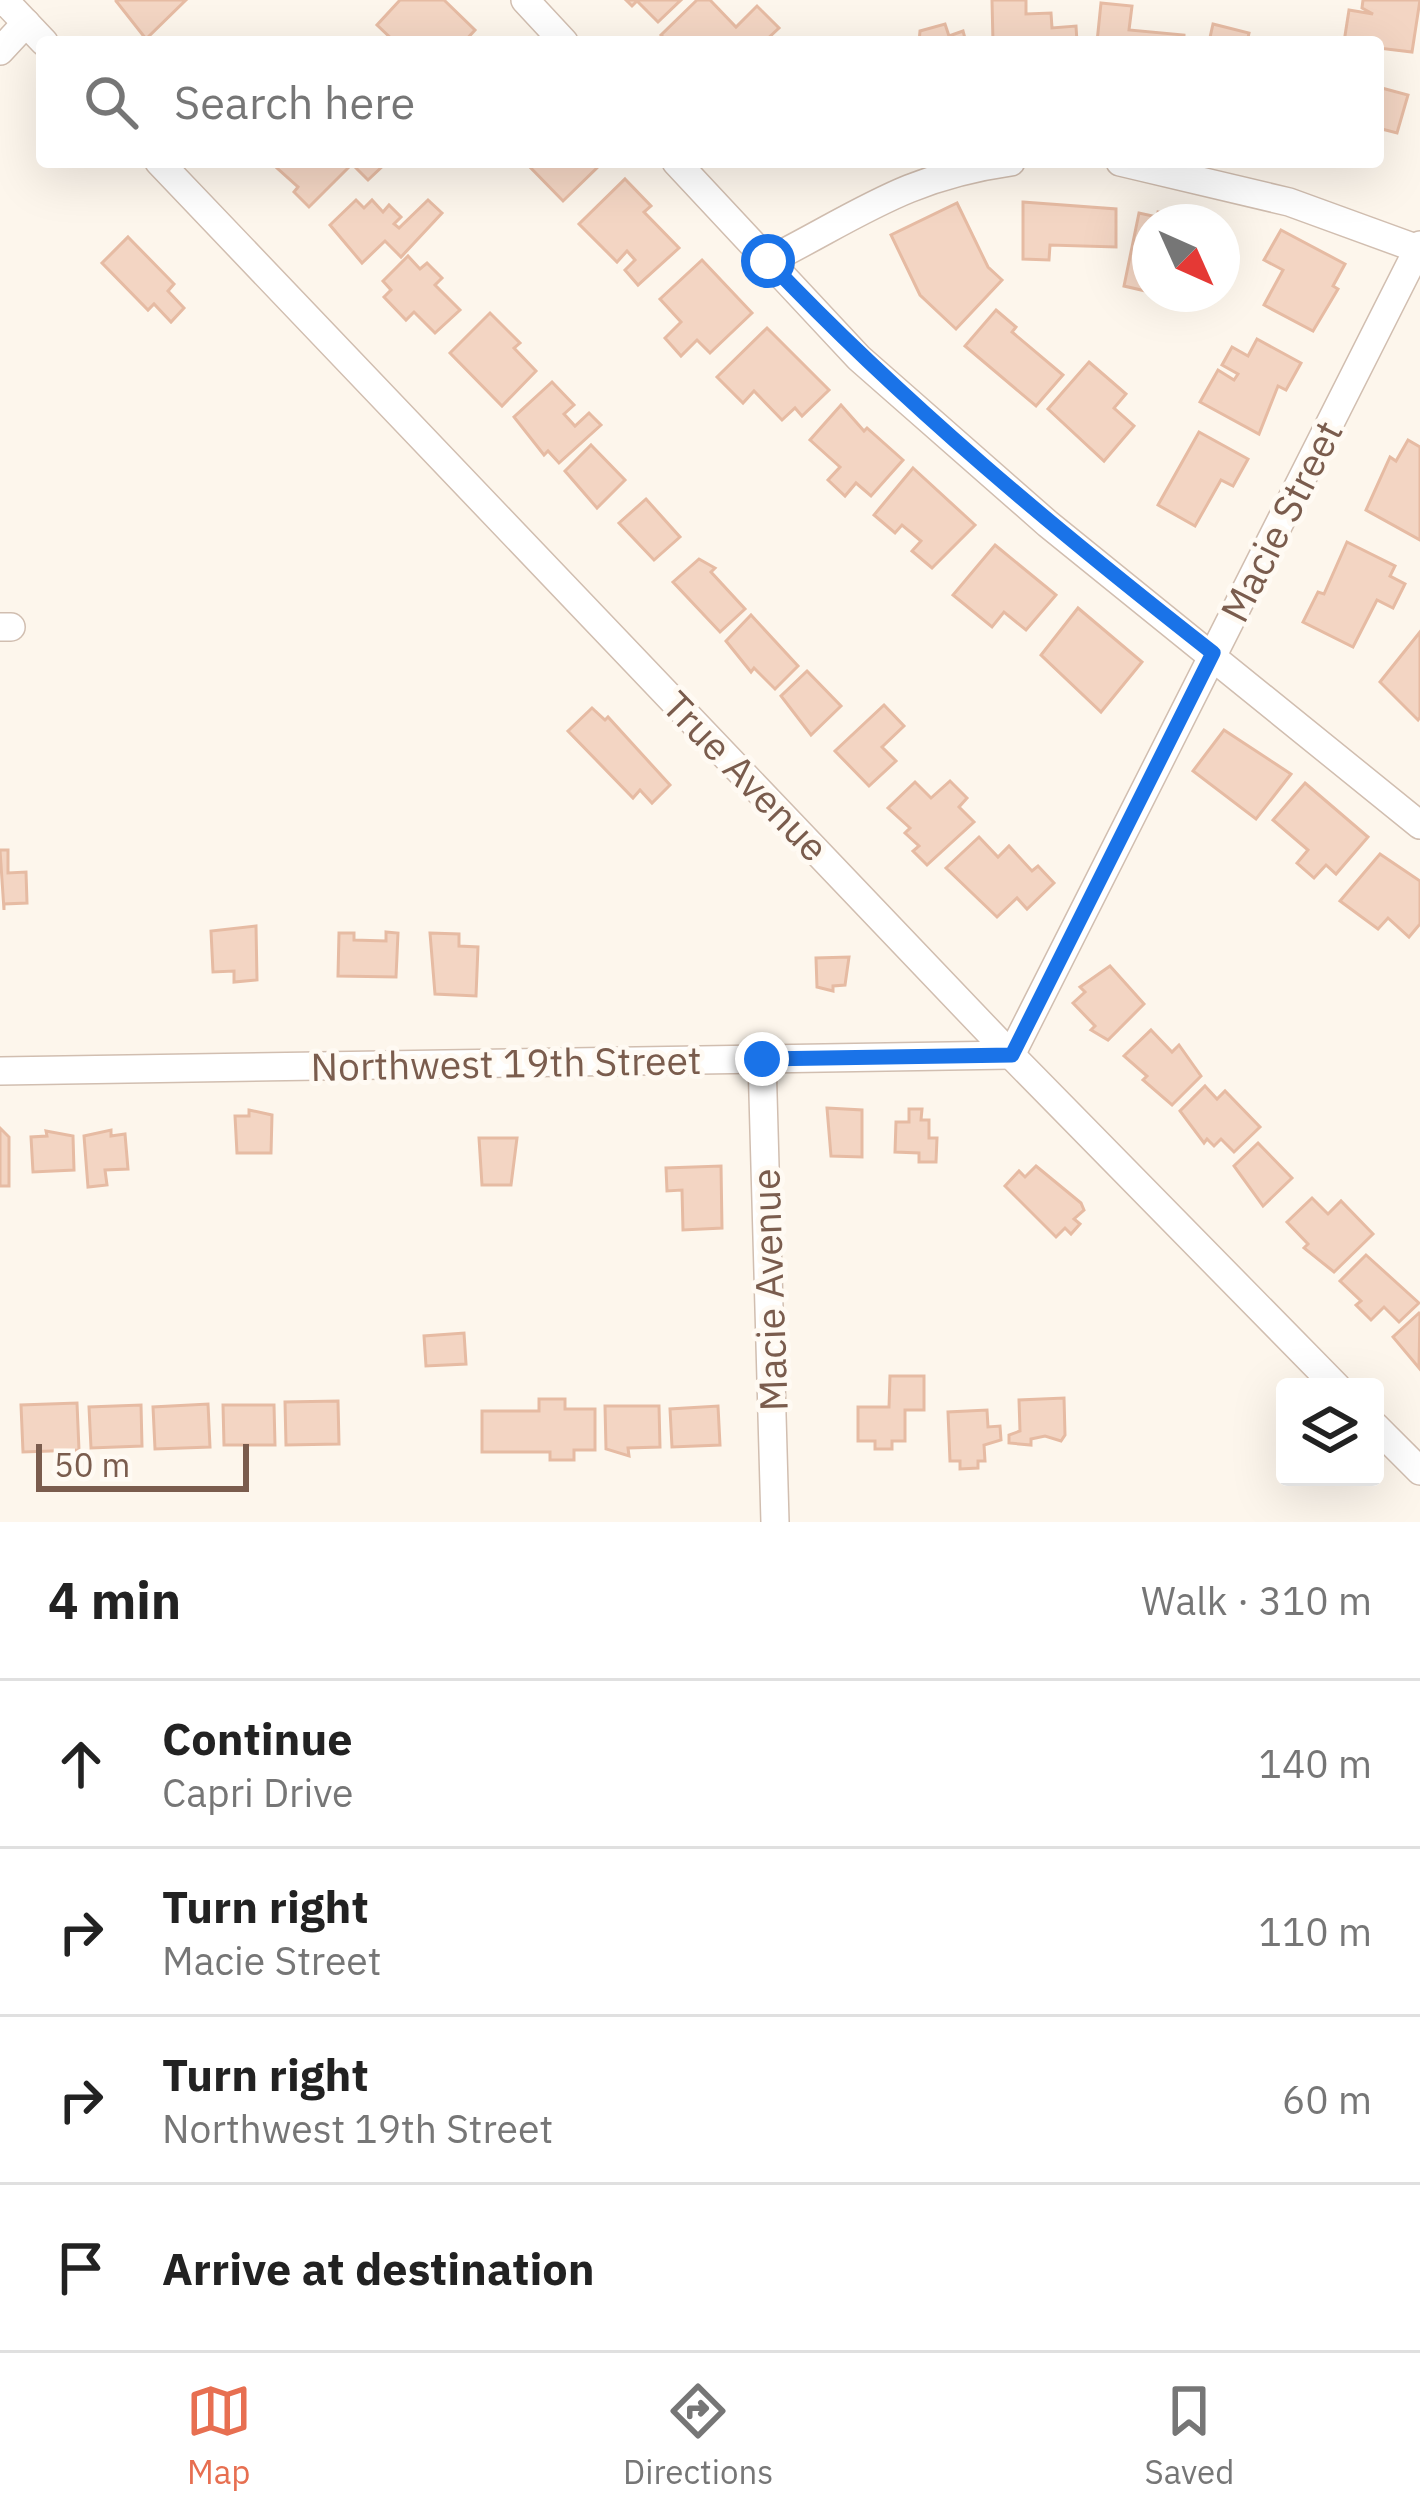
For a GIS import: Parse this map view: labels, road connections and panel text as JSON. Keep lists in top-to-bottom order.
{
  "streets": {
    "street": [
      "Macie Street",
      "True Avenue",
      "Northwest 19th Street",
      "Macie Avenue"
    ]
  },
  "crossings": [
    ["Macie Street", "True Avenue"],
    ["Macie Street", "Northwest 19th Street"],
    ["True Avenue", "Northwest 19th Street"],
    ["Northwest 19th Street", "Macie Avenue"]
  ],
  "scale_bar": "50 m",
  "north": "bottom right",
  "page": {
    "search": "Search here",
    "scale": "50 m",
    "heading": ["4 min", "Walk · 310 m"],
    "list": [
      ["Continue", "Capri Drive", "140 m"],
      ["Turn right", "Macie Street", "110 m"],
      ["Turn right", "Northwest 19th Street", "60 m"],
      "Arrive at destination"
    ],
    "nav": ["Map", "Directions", "Saved"]
  }
}
